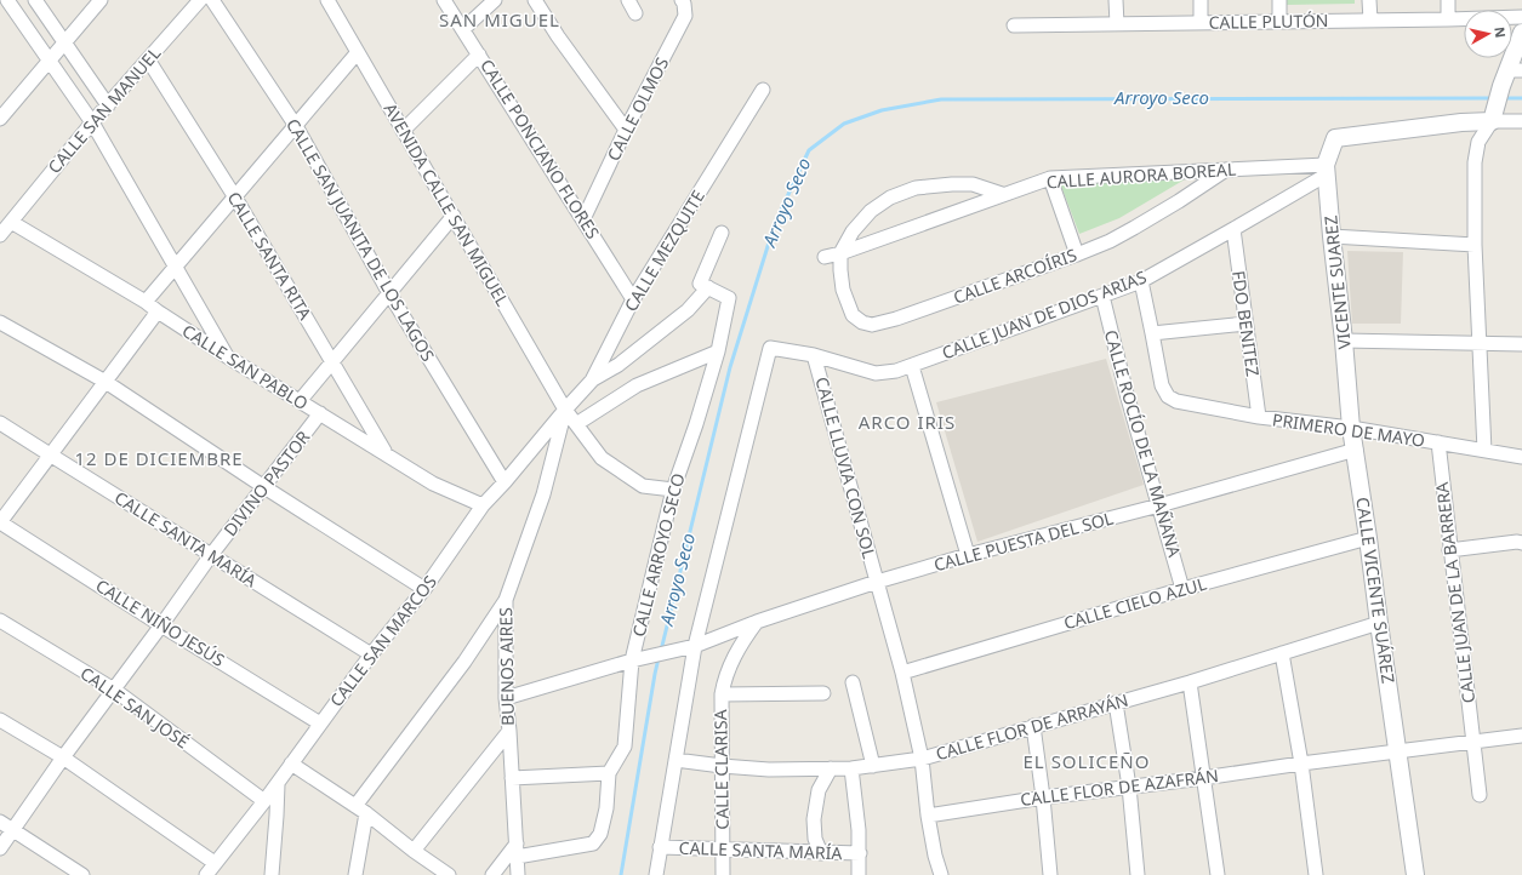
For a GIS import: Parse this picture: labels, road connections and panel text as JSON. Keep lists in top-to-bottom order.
{
  "streets": {
    "street": [
      "CALLE PLUTÓN",
      "CALLE OLMOS",
      "CALLE SAN MANUEL",
      "CALLE PONCIANO FLORES",
      "CALLE AURORA BOREAL",
      "AVENIDA CALLE SAN MIGUEL",
      "CALLE SAN JUANITA DE LOS LAGOS",
      "CALLE MEZQUITE",
      "CALLE SANTA RITA",
      "CALLE ARCOÍRIS",
      "VICENTE SUAREZ",
      "CALLE JUAN DE DIOS ARIAS",
      "FDO BENITEZ",
      "CALLE SAN PABLO",
      "PRIMERO DE MAYO",
      "CALLE ROCÍO DE LA MAÑANA",
      "CALLE LLUVIA CON SOL",
      "DIVINO PASTOR",
      "CALLE SANTA MARÍA",
      "CALLE PUESTA DEL SOL",
      "CALLE ARROYO SECO",
      "CALLE VICENTE SUÁREZ",
      "CALLE JUAN DE LA BARRERA",
      "CALLE CIELO AZUL",
      "CALLE NIÑO JESÚS",
      "CALLE SAN MARCOS",
      "BUENOS AIRES",
      "CALLE SAN JOSÉ",
      "CALLE FLOR DE ARRAYÁN",
      "CALLE CLARISA",
      "CALLE FLOR DE AZAFRÁN"
    ]
  },
  "crossings": [
    ["CALLE OLMOS", "CALLE PONCIANO FLORES"],
    ["CALLE SAN MANUEL", "CALLE SANTA RITA"],
    ["CALLE SAN MANUEL", "CALLE SAN PABLO"],
    ["CALLE PONCIANO FLORES", "CALLE MEZQUITE"],
    ["CALLE AURORA BOREAL", "CALLE ARCOÍRIS"],
    ["CALLE AURORA BOREAL", "VICENTE SUAREZ"],
    ["CALLE AURORA BOREAL", "CALLE JUAN DE DIOS ARIAS"],
    ["AVENIDA CALLE SAN MIGUEL", "CALLE MEZQUITE"],
    ["AVENIDA CALLE SAN MIGUEL", "CALLE ARROYO SECO"],
    ["AVENIDA CALLE SAN MIGUEL", "CALLE SAN MARCOS"],
    ["AVENIDA CALLE SAN MIGUEL", "BUENOS AIRES"],
    ["CALLE SAN JUANITA DE LOS LAGOS", "CALLE SAN MARCOS"],
    ["CALLE MEZQUITE", "CALLE SAN MARCOS"],
    ["CALLE MEZQUITE", "BUENOS AIRES"],
    ["CALLE SANTA RITA", "CALLE SAN PABLO"],
    ["VICENTE SUAREZ", "CALLE JUAN DE DIOS ARIAS"],
    ["VICENTE SUAREZ", "PRIMERO DE MAYO"],
    ["VICENTE SUAREZ", "CALLE VICENTE SUÁREZ"],
    ["CALLE JUAN DE DIOS ARIAS", "FDO BENITEZ"],
    ["CALLE JUAN DE DIOS ARIAS", "CALLE ROCÍO DE LA MAÑANA"],
    ["CALLE JUAN DE DIOS ARIAS", "CALLE LLUVIA CON SOL"],
    ["CALLE JUAN DE DIOS ARIAS", "CALLE PUESTA DEL SOL"],
    ["FDO BENITEZ", "PRIMERO DE MAYO"],
    ["CALLE SAN PABLO", "DIVINO PASTOR"],
    ["CALLE SAN PABLO", "CALLE SAN MARCOS"],
    ["PRIMERO DE MAYO", "CALLE VICENTE SUÁREZ"],
    ["PRIMERO DE MAYO", "CALLE JUAN DE LA BARRERA"],
    ["CALLE ROCÍO DE LA MAÑANA", "CALLE PUESTA DEL SOL"],
    ["CALLE ROCÍO DE LA MAÑANA", "CALLE CIELO AZUL"],
    ["CALLE LLUVIA CON SOL", "CALLE PUESTA DEL SOL"],
    ["CALLE LLUVIA CON SOL", "CALLE CIELO AZUL"],
    ["CALLE LLUVIA CON SOL", "CALLE FLOR DE ARRAYÁN"],
    ["CALLE LLUVIA CON SOL", "CALLE FLOR DE AZAFRÁN"],
    ["DIVINO PASTOR", "CALLE SANTA MARÍA"],
    ["DIVINO PASTOR", "CALLE NIÑO JESÚS"],
    ["DIVINO PASTOR", "CALLE SAN JOSÉ"],
    ["CALLE SANTA MARÍA", "CALLE SAN MARCOS"],
    ["CALLE SANTA MARÍA", "CALLE CLARISA"],
    ["CALLE PUESTA DEL SOL", "CALLE ARROYO SECO"],
    ["CALLE PUESTA DEL SOL", "CALLE VICENTE SUÁREZ"],
    ["CALLE PUESTA DEL SOL", "BUENOS AIRES"],
    ["CALLE PUESTA DEL SOL", "CALLE CLARISA"],
    ["CALLE ARROYO SECO", "BUENOS AIRES"],
    ["CALLE VICENTE SUÁREZ", "CALLE CIELO AZUL"],
    ["CALLE VICENTE SUÁREZ", "CALLE FLOR DE ARRAYÁN"],
    ["CALLE VICENTE SUÁREZ", "CALLE FLOR DE AZAFRÁN"],
    ["CALLE JUAN DE LA BARRERA", "CALLE FLOR DE AZAFRÁN"],
    ["CALLE NIÑO JESÚS", "CALLE SAN MARCOS"],
    ["CALLE SAN MARCOS", "BUENOS AIRES"],
    ["CALLE SAN MARCOS", "CALLE SAN JOSÉ"],
    ["CALLE FLOR DE ARRAYÁN", "CALLE CLARISA"]
  ],
  "districts": [
    "SAN MIGUEL",
    "ARCO IRIS",
    "12 DE DICIEMBRE",
    "EL SOLICEÑO"
  ],
  "water": ["Arroyo Seco"],
  "north": "right"
}
